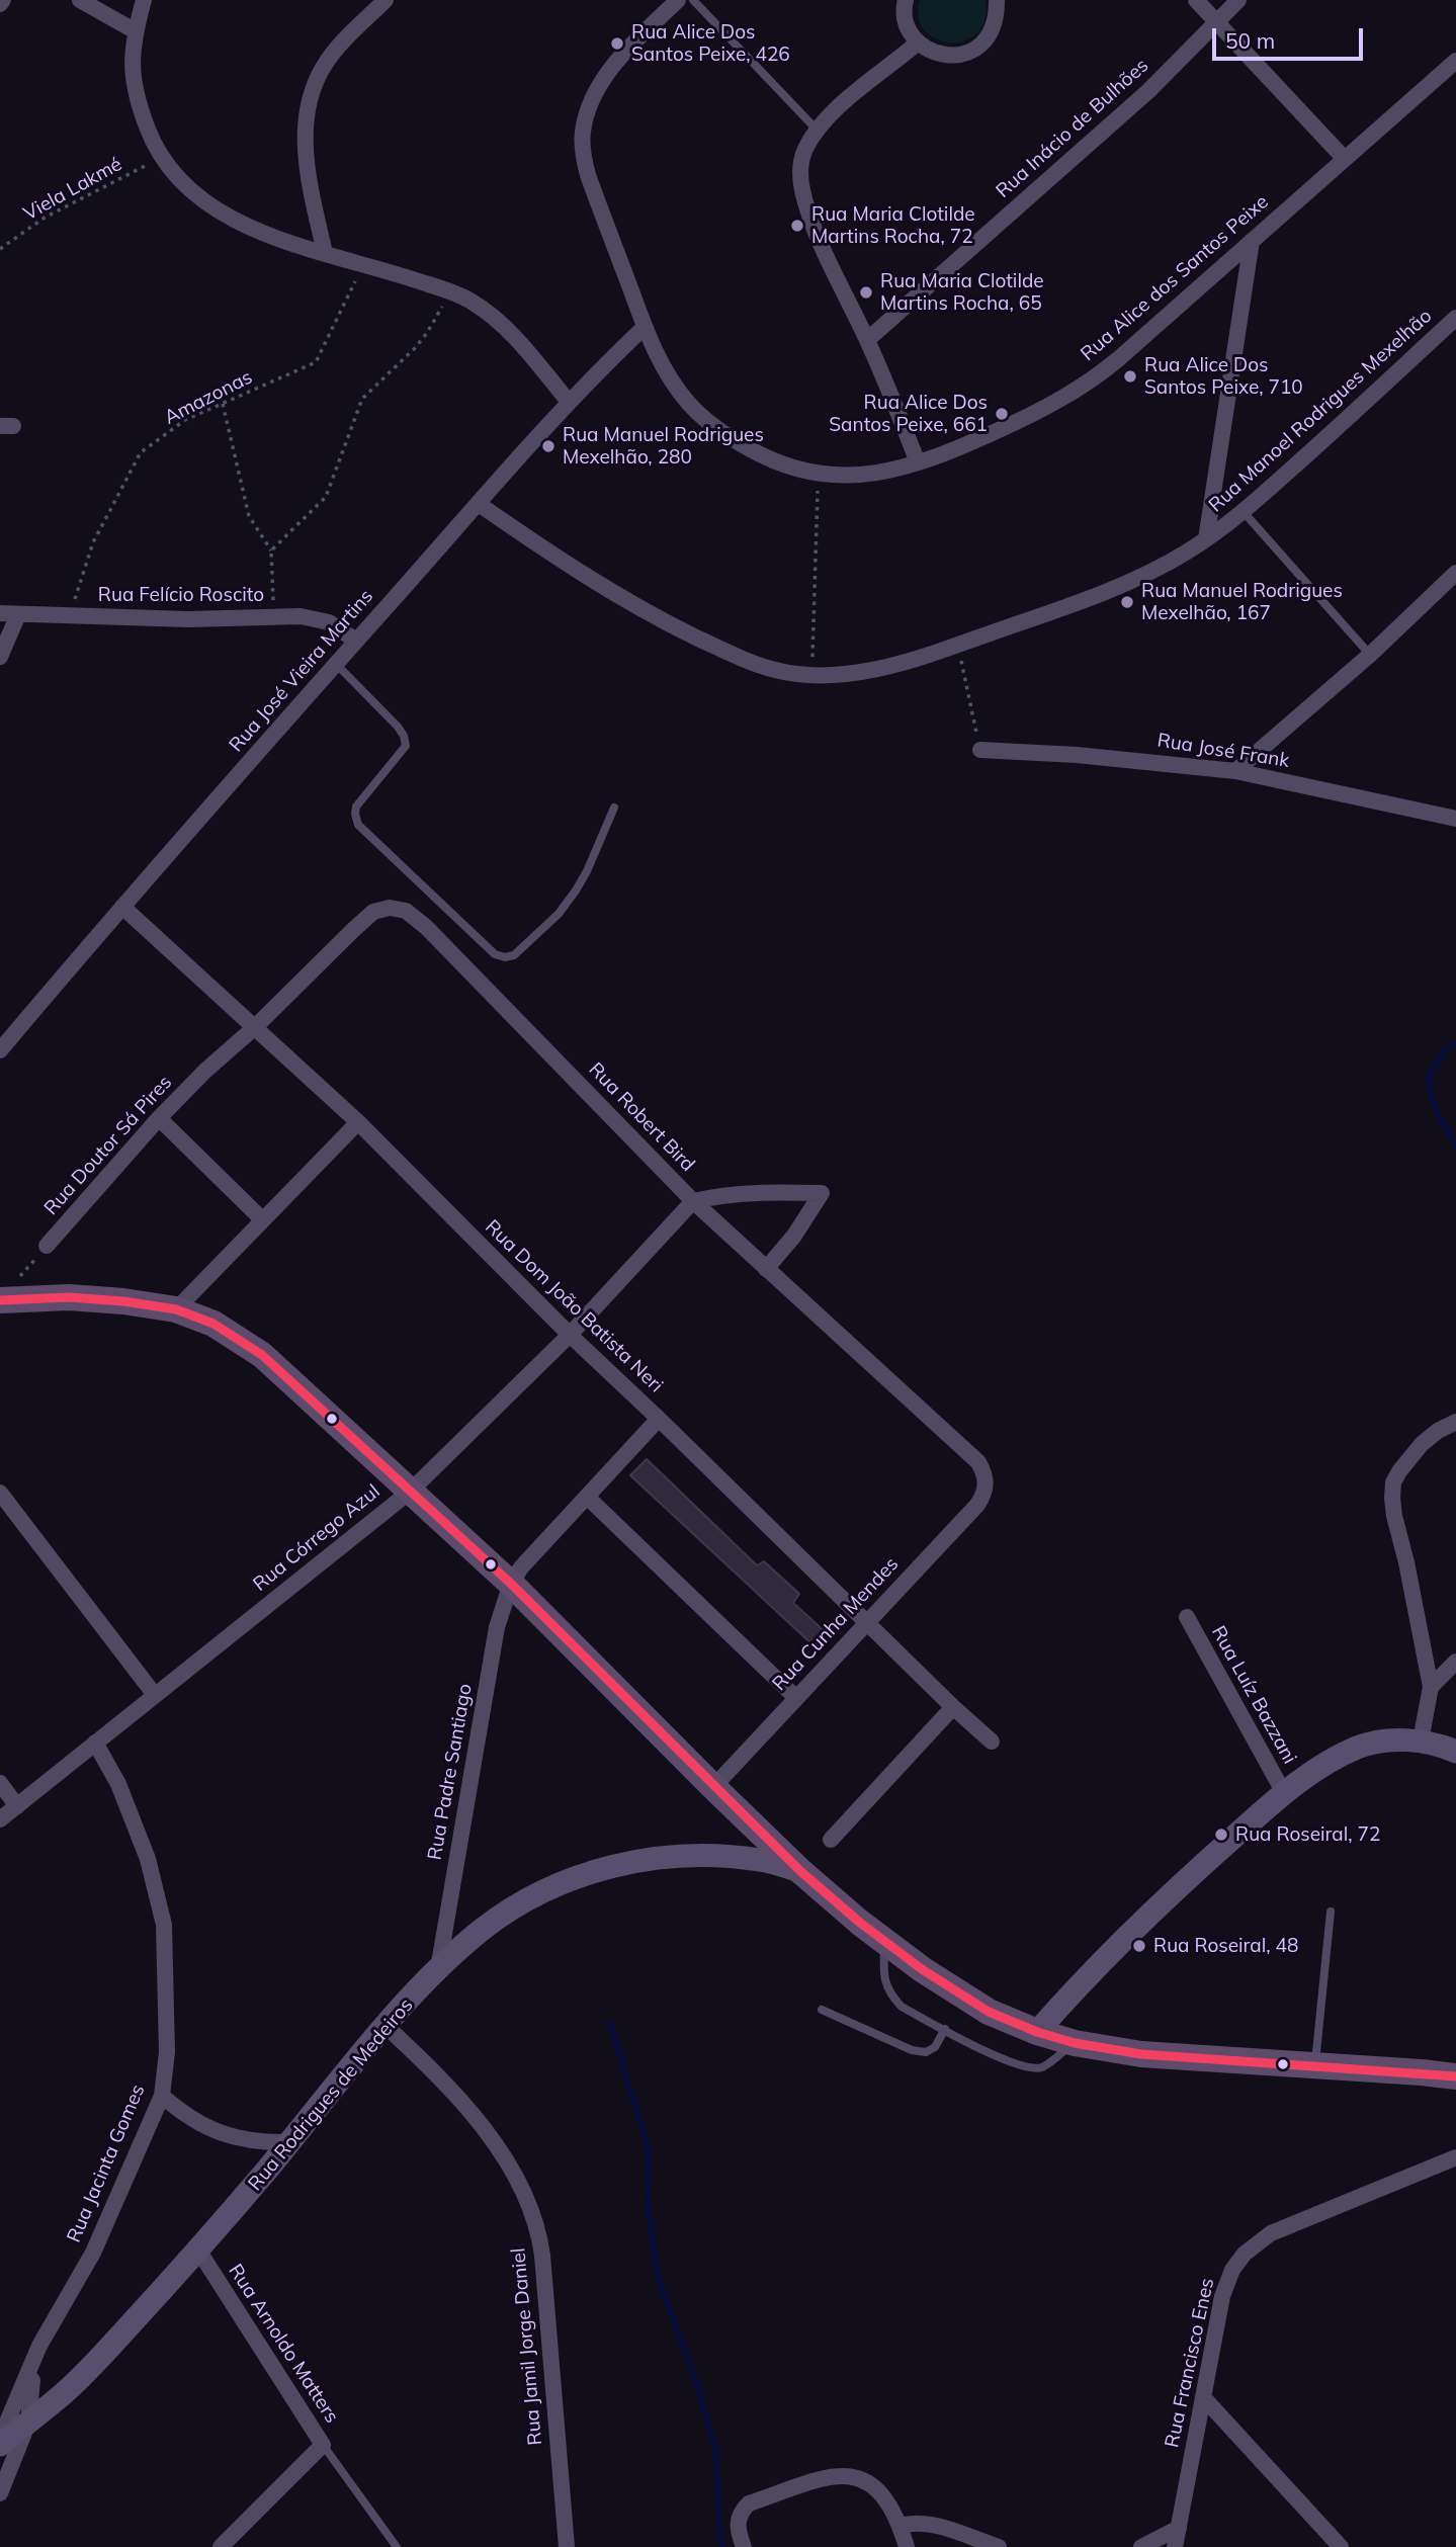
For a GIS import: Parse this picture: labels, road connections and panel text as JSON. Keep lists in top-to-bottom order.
{
  "streets": {
    "street": [
      "Rua Inácio de Bulhões",
      "Rua Alice dos Santos Peixe",
      "Rua Manoel Rodrigues Mexelhão",
      "Rua Felício Roscito",
      "Rua José Vieira Martins",
      "Rua José Frank",
      "Rua Robert Bird",
      "Rua Doutor Sá Pires",
      "Rua Dom João Batista Neri",
      "Rua Córrego Azul",
      "Rua Cunha Mendes",
      "Rua Luíz Bazzani",
      "Rua Padre Santiago",
      "Rua Rodrigues de Medeiros",
      "Rua Jacinta Gomes",
      "Rua Arnoldo Matters",
      "Rua Jamil Jorge Daniel",
      "Rua Francisco Enes"
    ],
    "path": ["Viela Lakmé", "Amazonas"]
  },
  "crossings": [
    ["Rua Alice dos Santos Peixe", "Rua José Vieira Martins"],
    ["Amazonas", "Rua Felício Roscito"],
    ["Rua Manoel Rodrigues Mexelhão", "Rua José Vieira Martins"],
    ["Rua Felício Roscito", "Rua José Vieira Martins"],
    ["Rua José Vieira Martins", "Rua Dom João Batista Neri"],
    ["Rua Robert Bird", "Rua Doutor Sá Pires"],
    ["Rua Robert Bird", "Rua Dom João Batista Neri"],
    ["Rua Robert Bird", "Rua Córrego Azul"],
    ["Rua Robert Bird", "Rua Cunha Mendes"],
    ["Rua Doutor Sá Pires", "Rua Dom João Batista Neri"],
    ["Rua Dom João Batista Neri", "Rua Córrego Azul"],
    ["Rua Dom João Batista Neri", "Rua Cunha Mendes"],
    ["Rua Dom João Batista Neri", "Rua Padre Santiago"],
    ["Rua Córrego Azul", "Rua Jacinta Gomes"],
    ["Rua Padre Santiago", "Rua Rodrigues de Medeiros"],
    ["Rua Rodrigues de Medeiros", "Rua Jacinta Gomes"],
    ["Rua Rodrigues de Medeiros", "Rua Arnoldo Matters"],
    ["Rua Rodrigues de Medeiros", "Rua Jamil Jorge Daniel"]
  ],
  "places": [
    "Rua Alice Dos Santos Peixe, 426",
    "Rua Maria Clotilde Martins Rocha, 72",
    "Rua Maria Clotilde Martins Rocha, 65",
    "Rua Alice Dos Santos Peixe, 710",
    "Rua Alice Dos Santos Peixe, 661",
    "Rua Manuel Rodrigues Mexelhão, 280",
    "Rua Manuel Rodrigues Mexelhão, 167",
    "Rua Roseiral, 72",
    "Rua Roseiral, 48"
  ],
  "scale_bar": "50 m"
}
